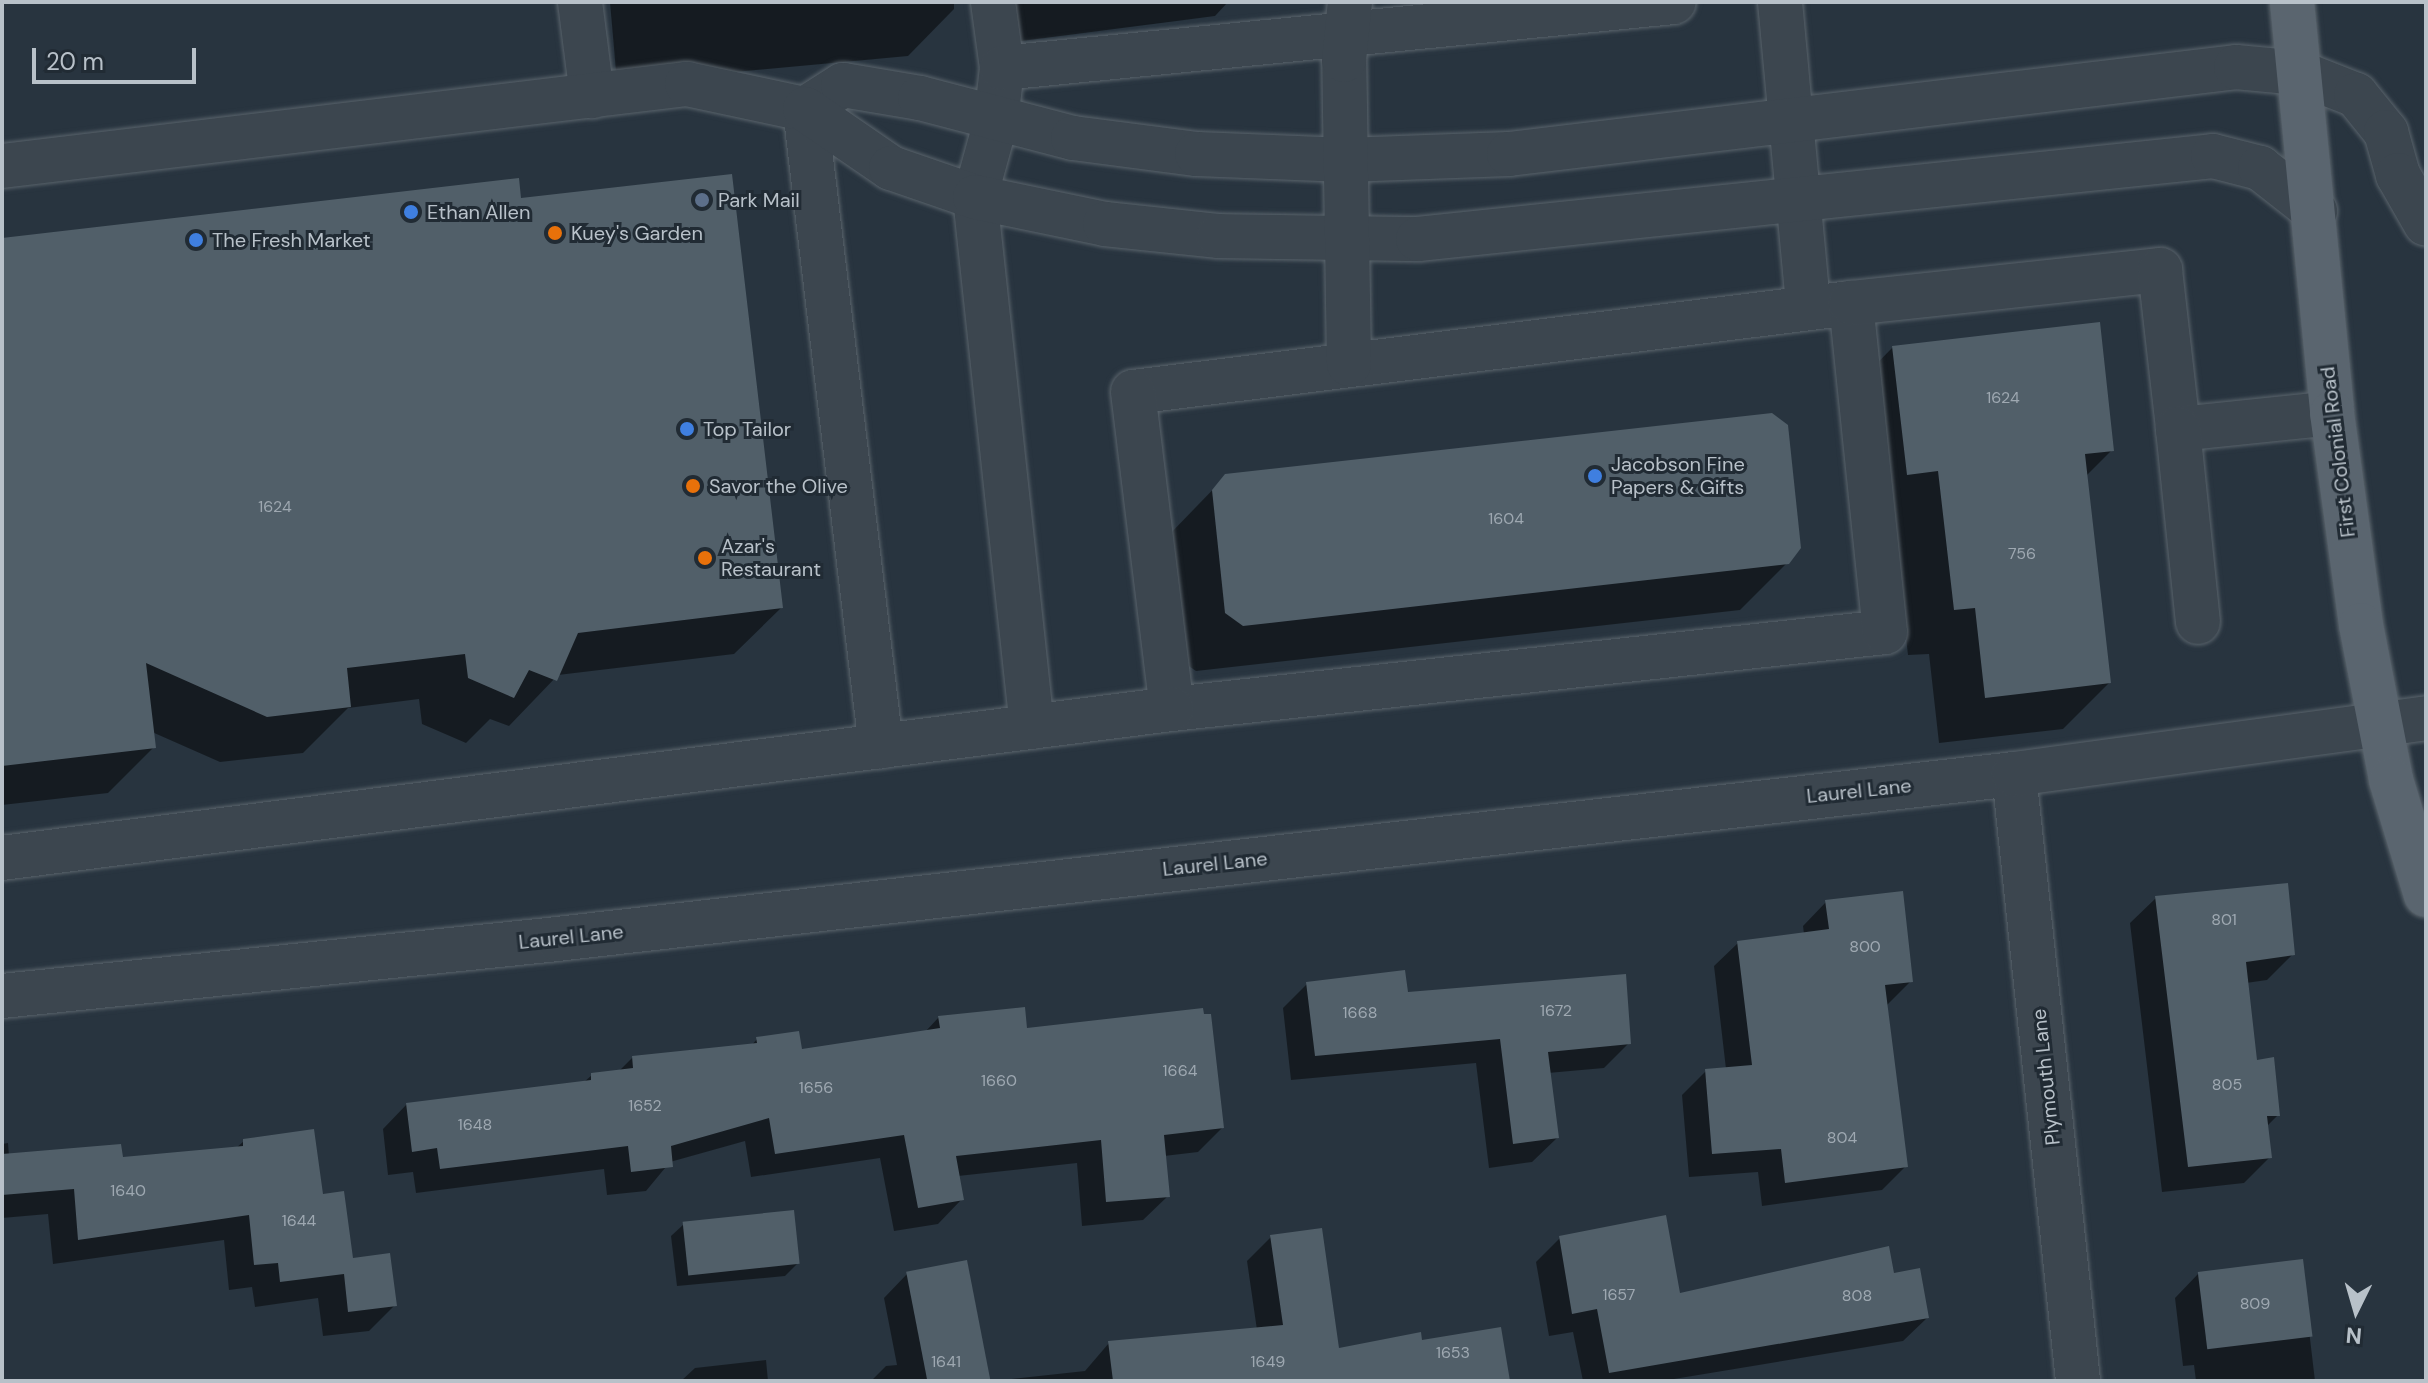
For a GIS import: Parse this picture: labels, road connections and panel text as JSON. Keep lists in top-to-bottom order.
{
  "streets": {
    "main road": ["First Colonial Road"],
    "street": ["Laurel Lane", "Plymouth Lane"]
  },
  "crossings": [
    ["First Colonial Road", "Laurel Lane"],
    ["Laurel Lane", "Plymouth Lane"]
  ],
  "places": [
    "Park Mail",
    "Ethan Allen",
    "Kuey's Garden",
    "The Fresh Market",
    "Top Tailor",
    "Jacobson Fine Papers & Gifts",
    "Savor the Olive",
    "Azar's Restaurant"
  ],
  "house_numbers": [
    "1624",
    "1624",
    "1604",
    "756",
    "801",
    "800",
    "1672",
    "1668",
    "1664",
    "1660",
    "805",
    "1656",
    "1652",
    "1648",
    "804",
    "1640",
    "1644",
    "1657",
    "808",
    "809",
    "1653",
    "1641",
    "1649"
  ],
  "scale_bar": "20 m",
  "north": "bottom"
}
